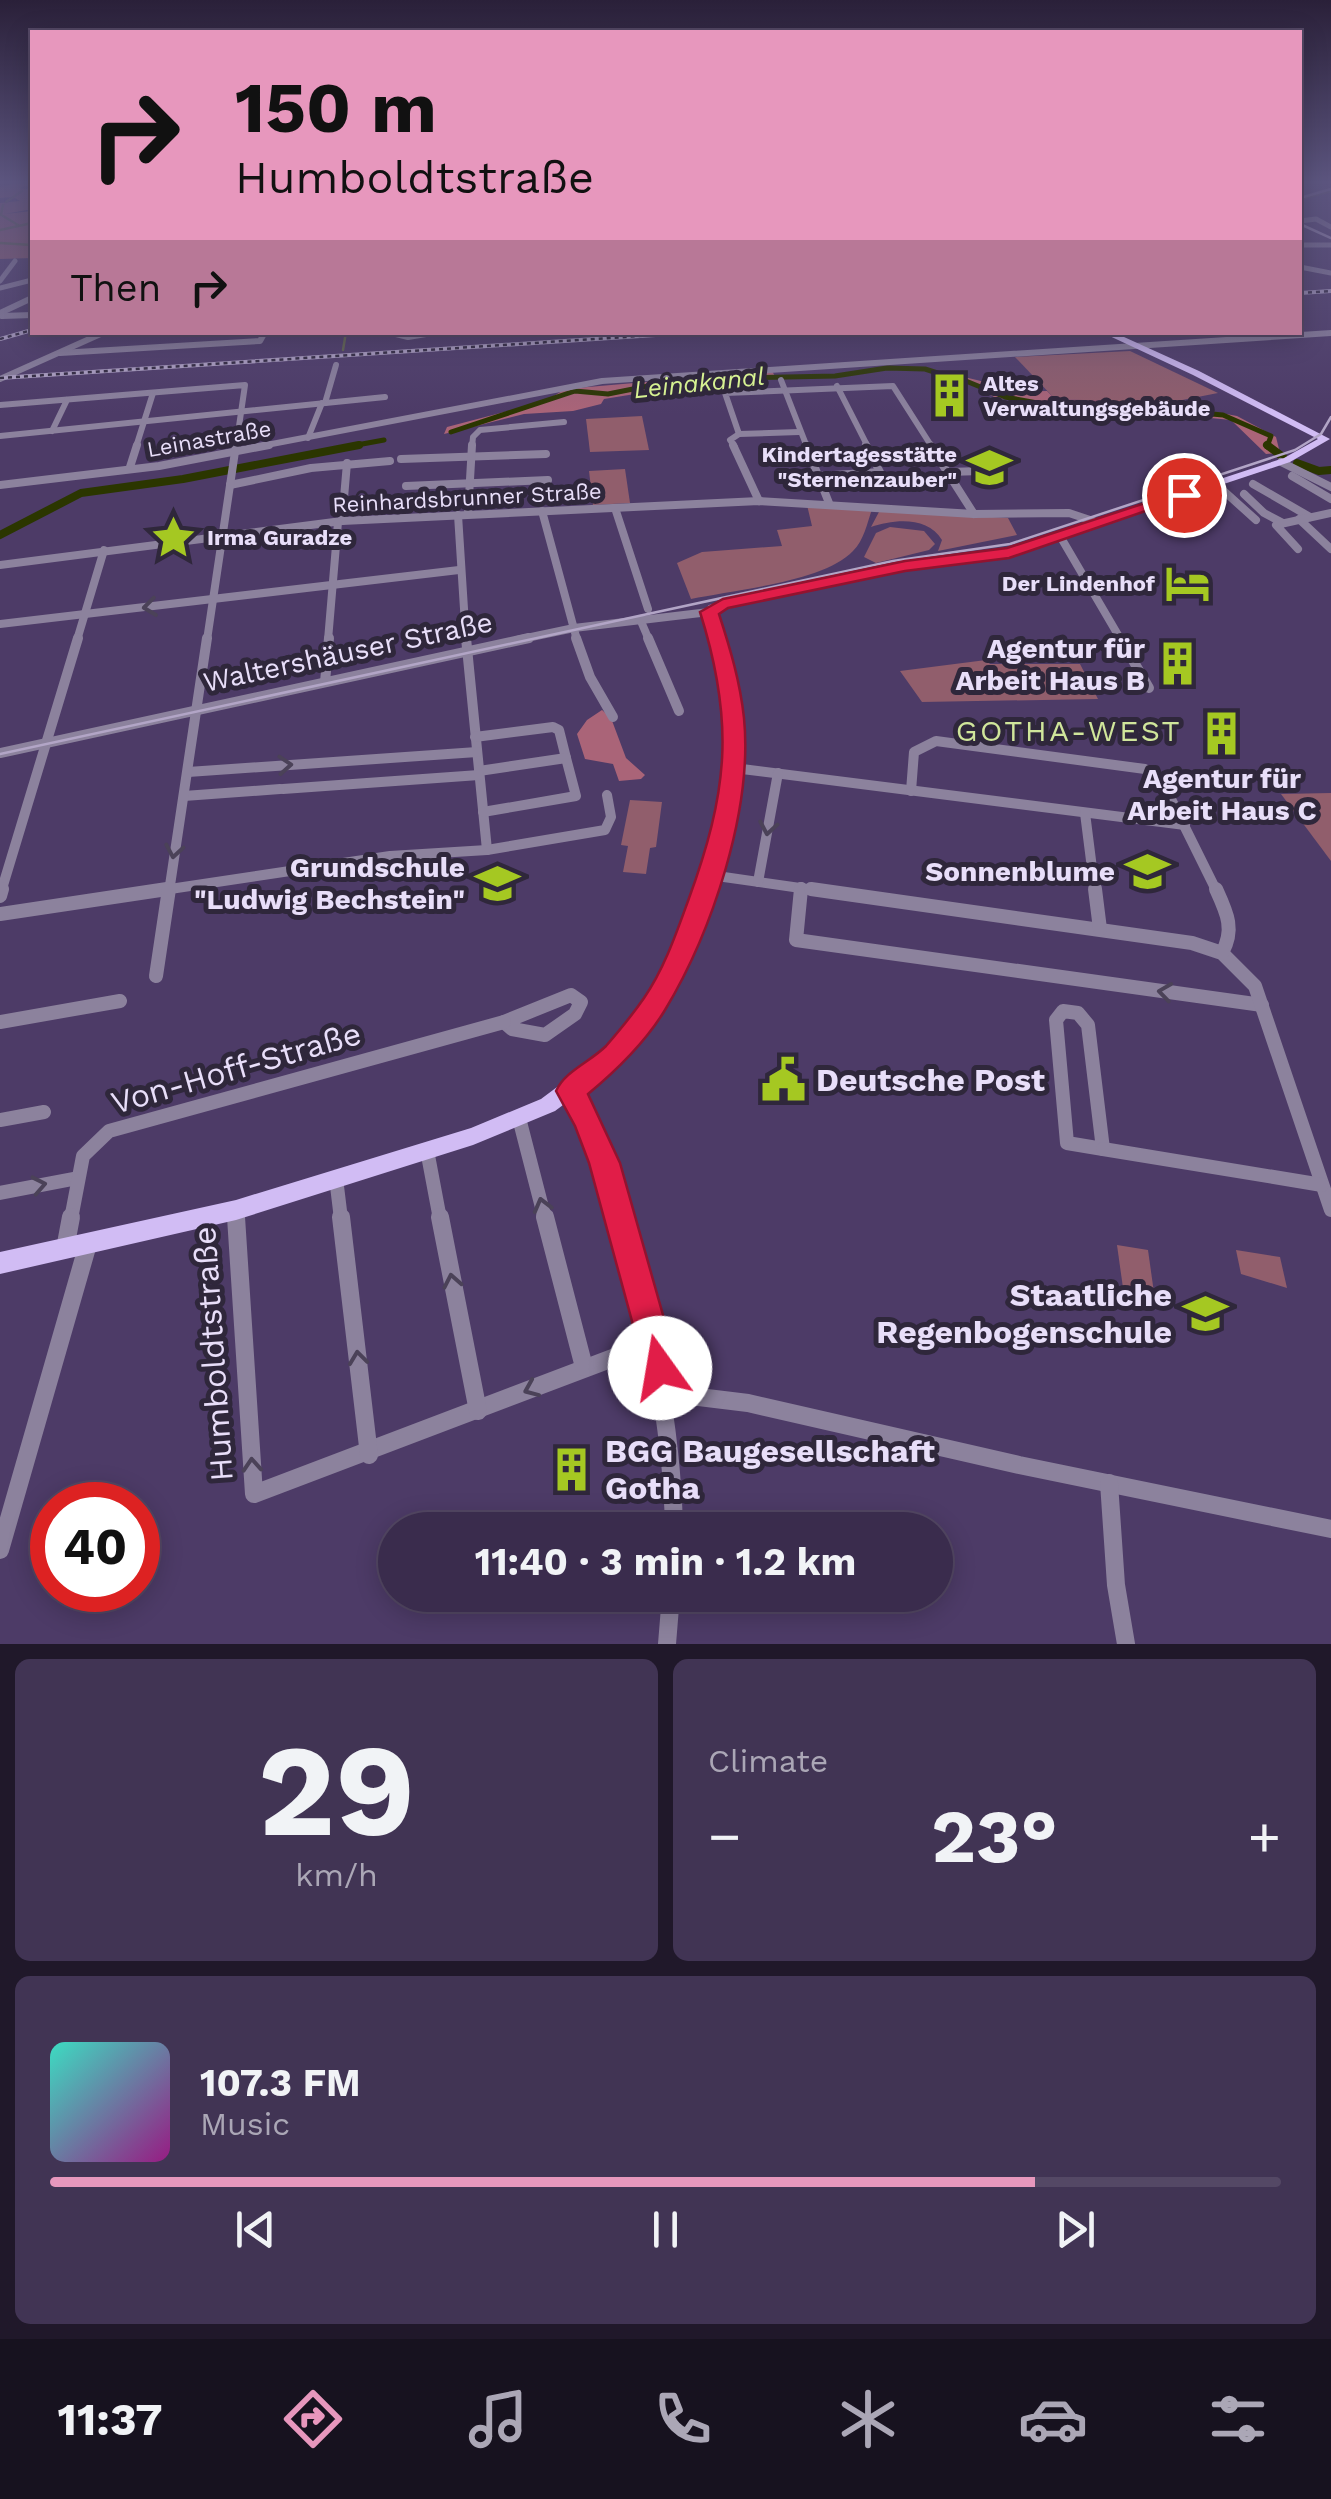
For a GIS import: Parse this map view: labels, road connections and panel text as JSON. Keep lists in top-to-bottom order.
{
  "streets": {
    "main road": ["Waltershäuser Straße", "Humboldtstraße"],
    "street": ["Leinastraße", "Reinhardsbrunner Straße", "Von-Hoff-Straße"]
  },
  "crossings": [
    ["Reinhardsbrunner Straße", "Waltershäuser Straße"],
    ["Waltershäuser Straße", "Humboldtstraße"],
    ["Von-Hoff-Straße", "Humboldtstraße"]
  ],
  "districts": ["GOTHA-WEST"],
  "water": ["Leinakanal"],
  "places": {
    "building": [
      "Altes Verwaltungsgebäude",
      "Agentur für Arbeit Haus B",
      "Agentur für Arbeit Haus C",
      "BGG Baugesellschaft Gotha"
    ],
    "school or university": [
      "Kindertagesstätte \"Sternenzauber\"",
      "Sonnenblume",
      "Grundschule \"Ludwig Bechstein\"",
      "Staatliche Regenbogenschule"
    ],
    "place": ["Irma Guradze"],
    "hotel": ["Der Lindenhof"],
    "public building": ["Deutsche Post"]
  },
  "page": {
    "turn": ["150 m", "Humboldtstraße"],
    "then": "Then",
    "limit": "40",
    "trip": "11:40 · 3 min · 1.2 km",
    "tile": [
      ["29", "km/h"],
      "Climate"
    ],
    "heat": ["−", "23°", "+"],
    "song": ["107.3 FM", "Music"],
    "tabs": "11:37"
  }
}
